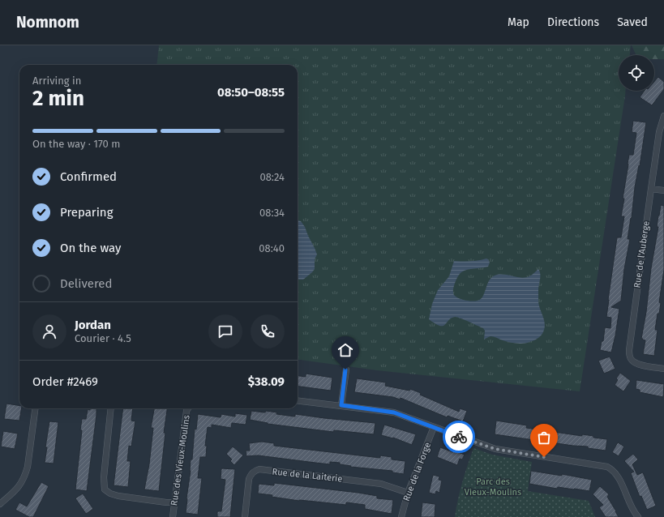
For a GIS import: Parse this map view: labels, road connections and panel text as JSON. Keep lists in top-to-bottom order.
{
  "streets": {
    "street": [
      "Rue de l'Auberge",
      "Rue des Vieux-Moulins",
      "Rue de la Forge",
      "Rue de la Laiterie"
    ]
  },
  "crossings": [
    ["Rue de la Forge", "Rue de la Laiterie"]
  ],
  "parks": ["Parc des Vieux-Moulins"],
  "page": {
    "header": "Nomnom",
    "nav": ["Map", "Directions", "Saved"],
    "heading": ["2 min", "Arriving in", "08:50–08:55"],
    "panel": [
      "Jordan",
      "Courier · 4.5",
      "Order #2469",
      "$38.09"
    ],
    "bar": "On the way · 170 m",
    "list": [
      ["Confirmed", "08:24"],
      ["Preparing", "08:34"],
      ["On the way", "08:40"],
      "Delivered"
    ]
  }
}
